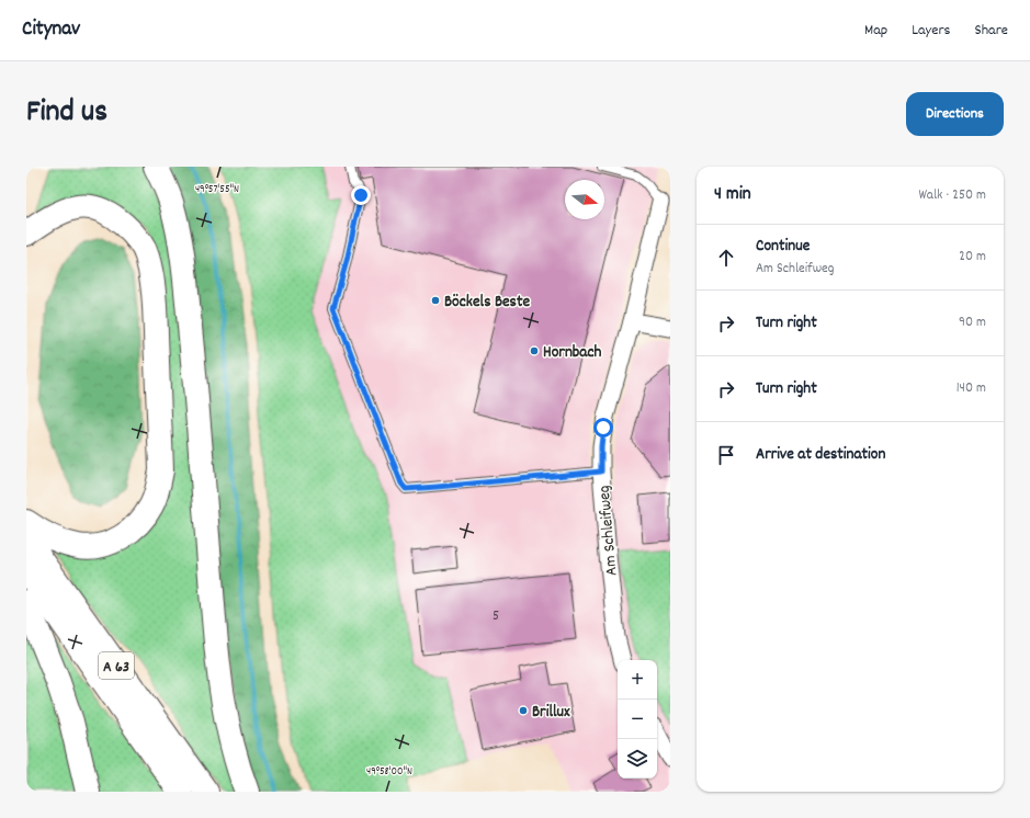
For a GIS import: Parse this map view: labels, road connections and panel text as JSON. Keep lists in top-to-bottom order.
{
  "streets": {
    "highway": ["A 63"],
    "street": ["Am Schleifweg"]
  },
  "places": ["Böckels Beste", "Hornbach", "Brillux"],
  "house_numbers": ["5"],
  "north": "right",
  "page": {
    "header": "Citynav",
    "nav": ["Map", "Layers", "Share"],
    "title": "Find us",
    "buttons": "Directions",
    "heading": ["4 min", "Walk · 250 m"],
    "list": [
      ["Continue", "Am Schleifweg", "20 m"],
      ["Turn right", "90 m"],
      ["Turn right", "140 m"],
      "Arrive at destination"
    ],
    "map_buttons": ["+", "−"]
  },
  "coordinates": ["49°57'55\"N", "49°58'00\"N"]
}
